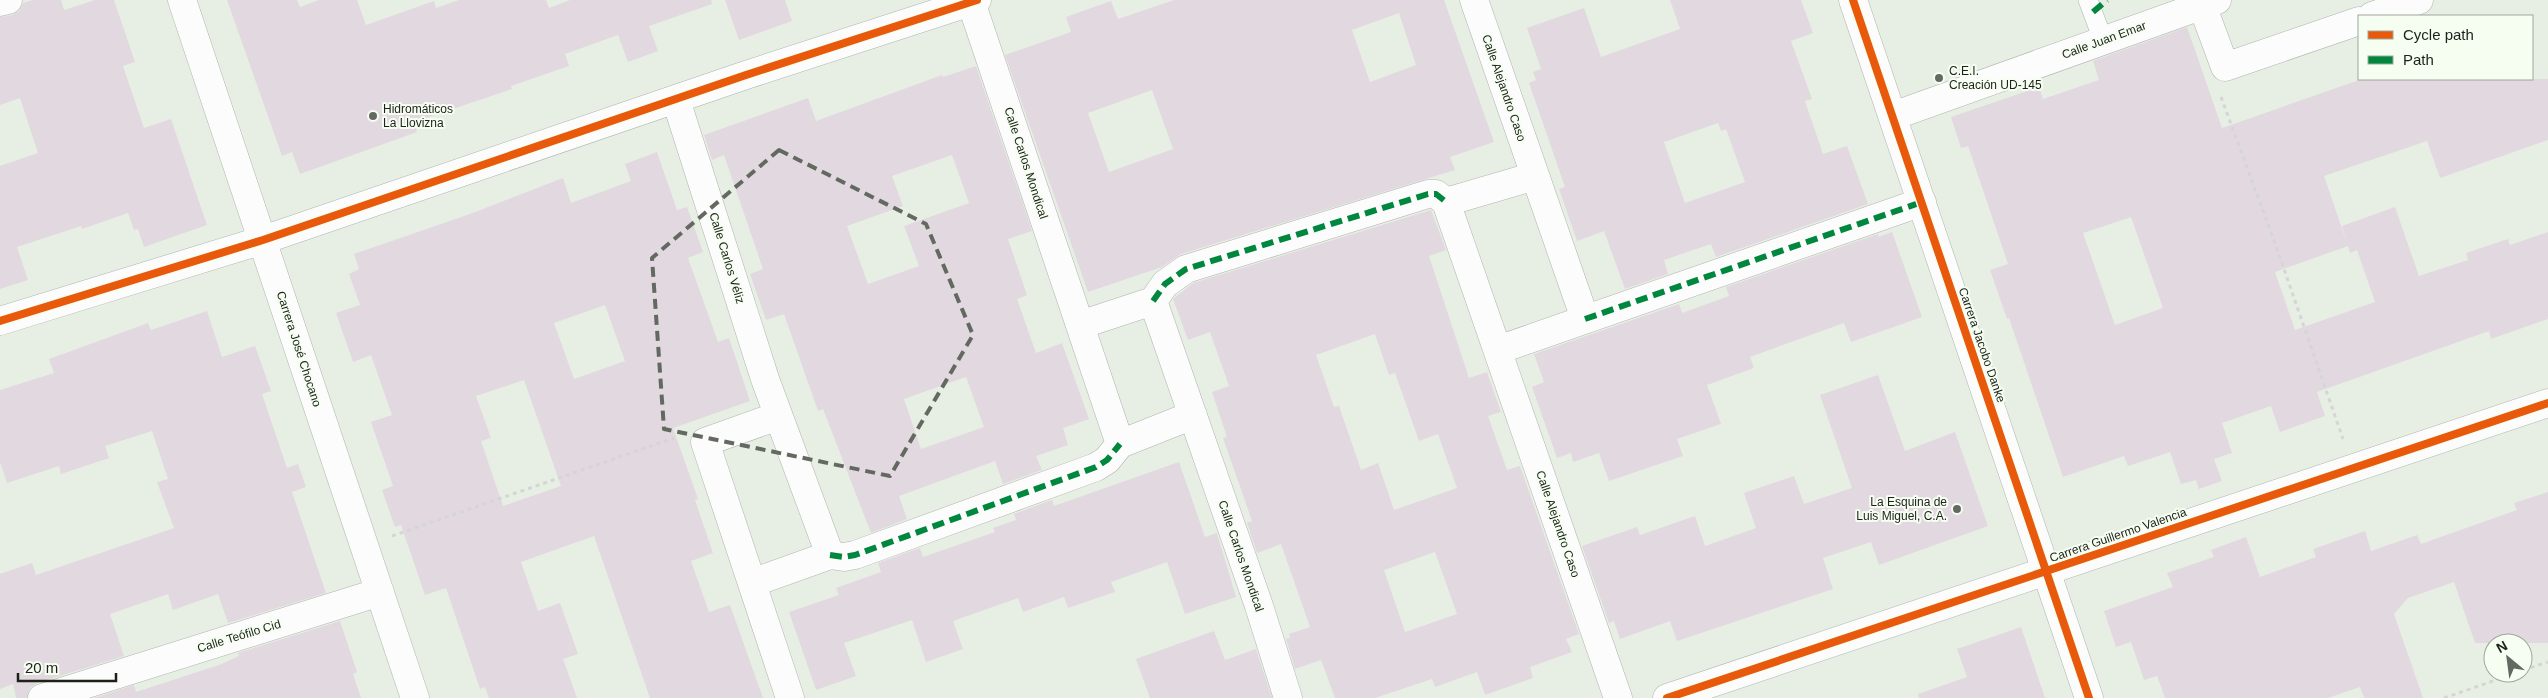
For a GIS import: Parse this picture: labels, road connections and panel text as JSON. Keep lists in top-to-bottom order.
{
  "streets": {
    "street": [
      "Calle Juan Emar",
      "Calle Alejandro Caso",
      "Calle Carlos Mondical",
      "Calle Carlos Véliz",
      "Carrera Jacobo Danke",
      "Carrera José Chocano",
      "Carrera Guillermo Valencia",
      "Calle Teófilo Cid"
    ]
  },
  "crossings": [
    ["Calle Juan Emar", "Carrera Jacobo Danke"],
    ["Carrera Jacobo Danke", "Carrera Guillermo Valencia"],
    ["Carrera José Chocano", "Calle Teófilo Cid"]
  ],
  "places": ["C.E.I. Creación UD-145", "Hidromáticos La Llovizna", "La Esquina de Luis Miguel, C.A."],
  "legend": ["Cycle path", "Path"],
  "scale_bar": "20 m",
  "north": "top left"
}
